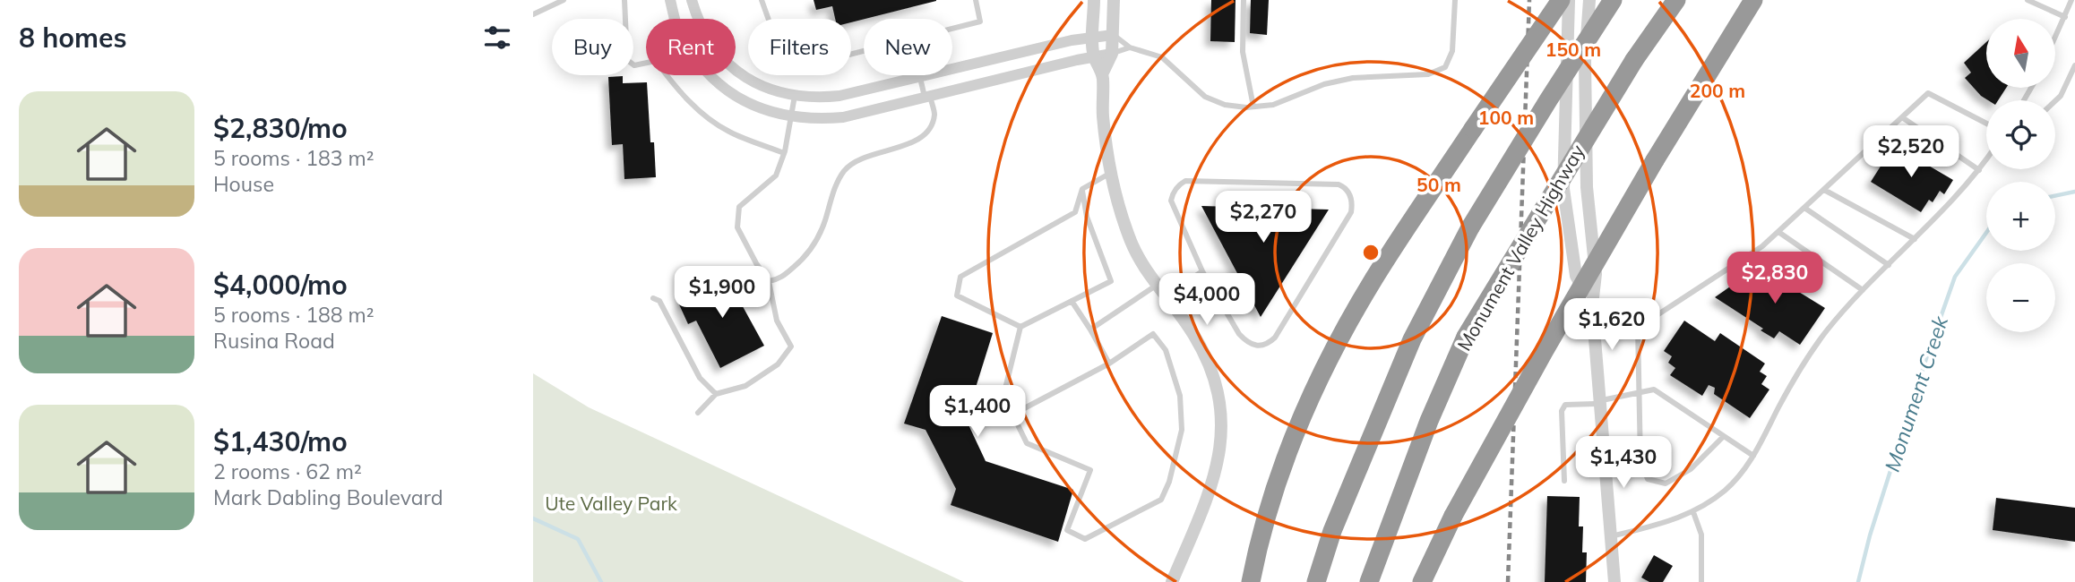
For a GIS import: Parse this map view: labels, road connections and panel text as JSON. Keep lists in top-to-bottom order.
{
  "streets": {
    "highway": ["Monument Valley Highway"]
  },
  "water": ["Monument Creek"],
  "parks": ["Ute Valley Park"],
  "north": "top",
  "page": {
    "heading": "8 homes",
    "map_buttons": ["+", "−"],
    "chip": [
      "Buy",
      "Rent",
      "Filters",
      "New"
    ],
    "list": [
      {
        "name": "$2,830/mo",
        "note": "5 rooms · 183 m² · House"
      },
      {
        "name": "$4,000/mo",
        "note": "5 rooms · 188 m² · Rusina Road"
      },
      {
        "name": "$1,430/mo",
        "note": "2 rooms · 62 m² · Mark Dabling Boulevard"
      }
    ],
    "price": [
      "$2,520",
      "$2,270",
      "$2,830",
      "$1,900",
      "$4,000",
      "$1,620",
      "$1,400",
      "$1,430"
    ]
  },
  "rings": [
    "150 m",
    "200 m",
    "100 m",
    "50 m"
  ]
}
